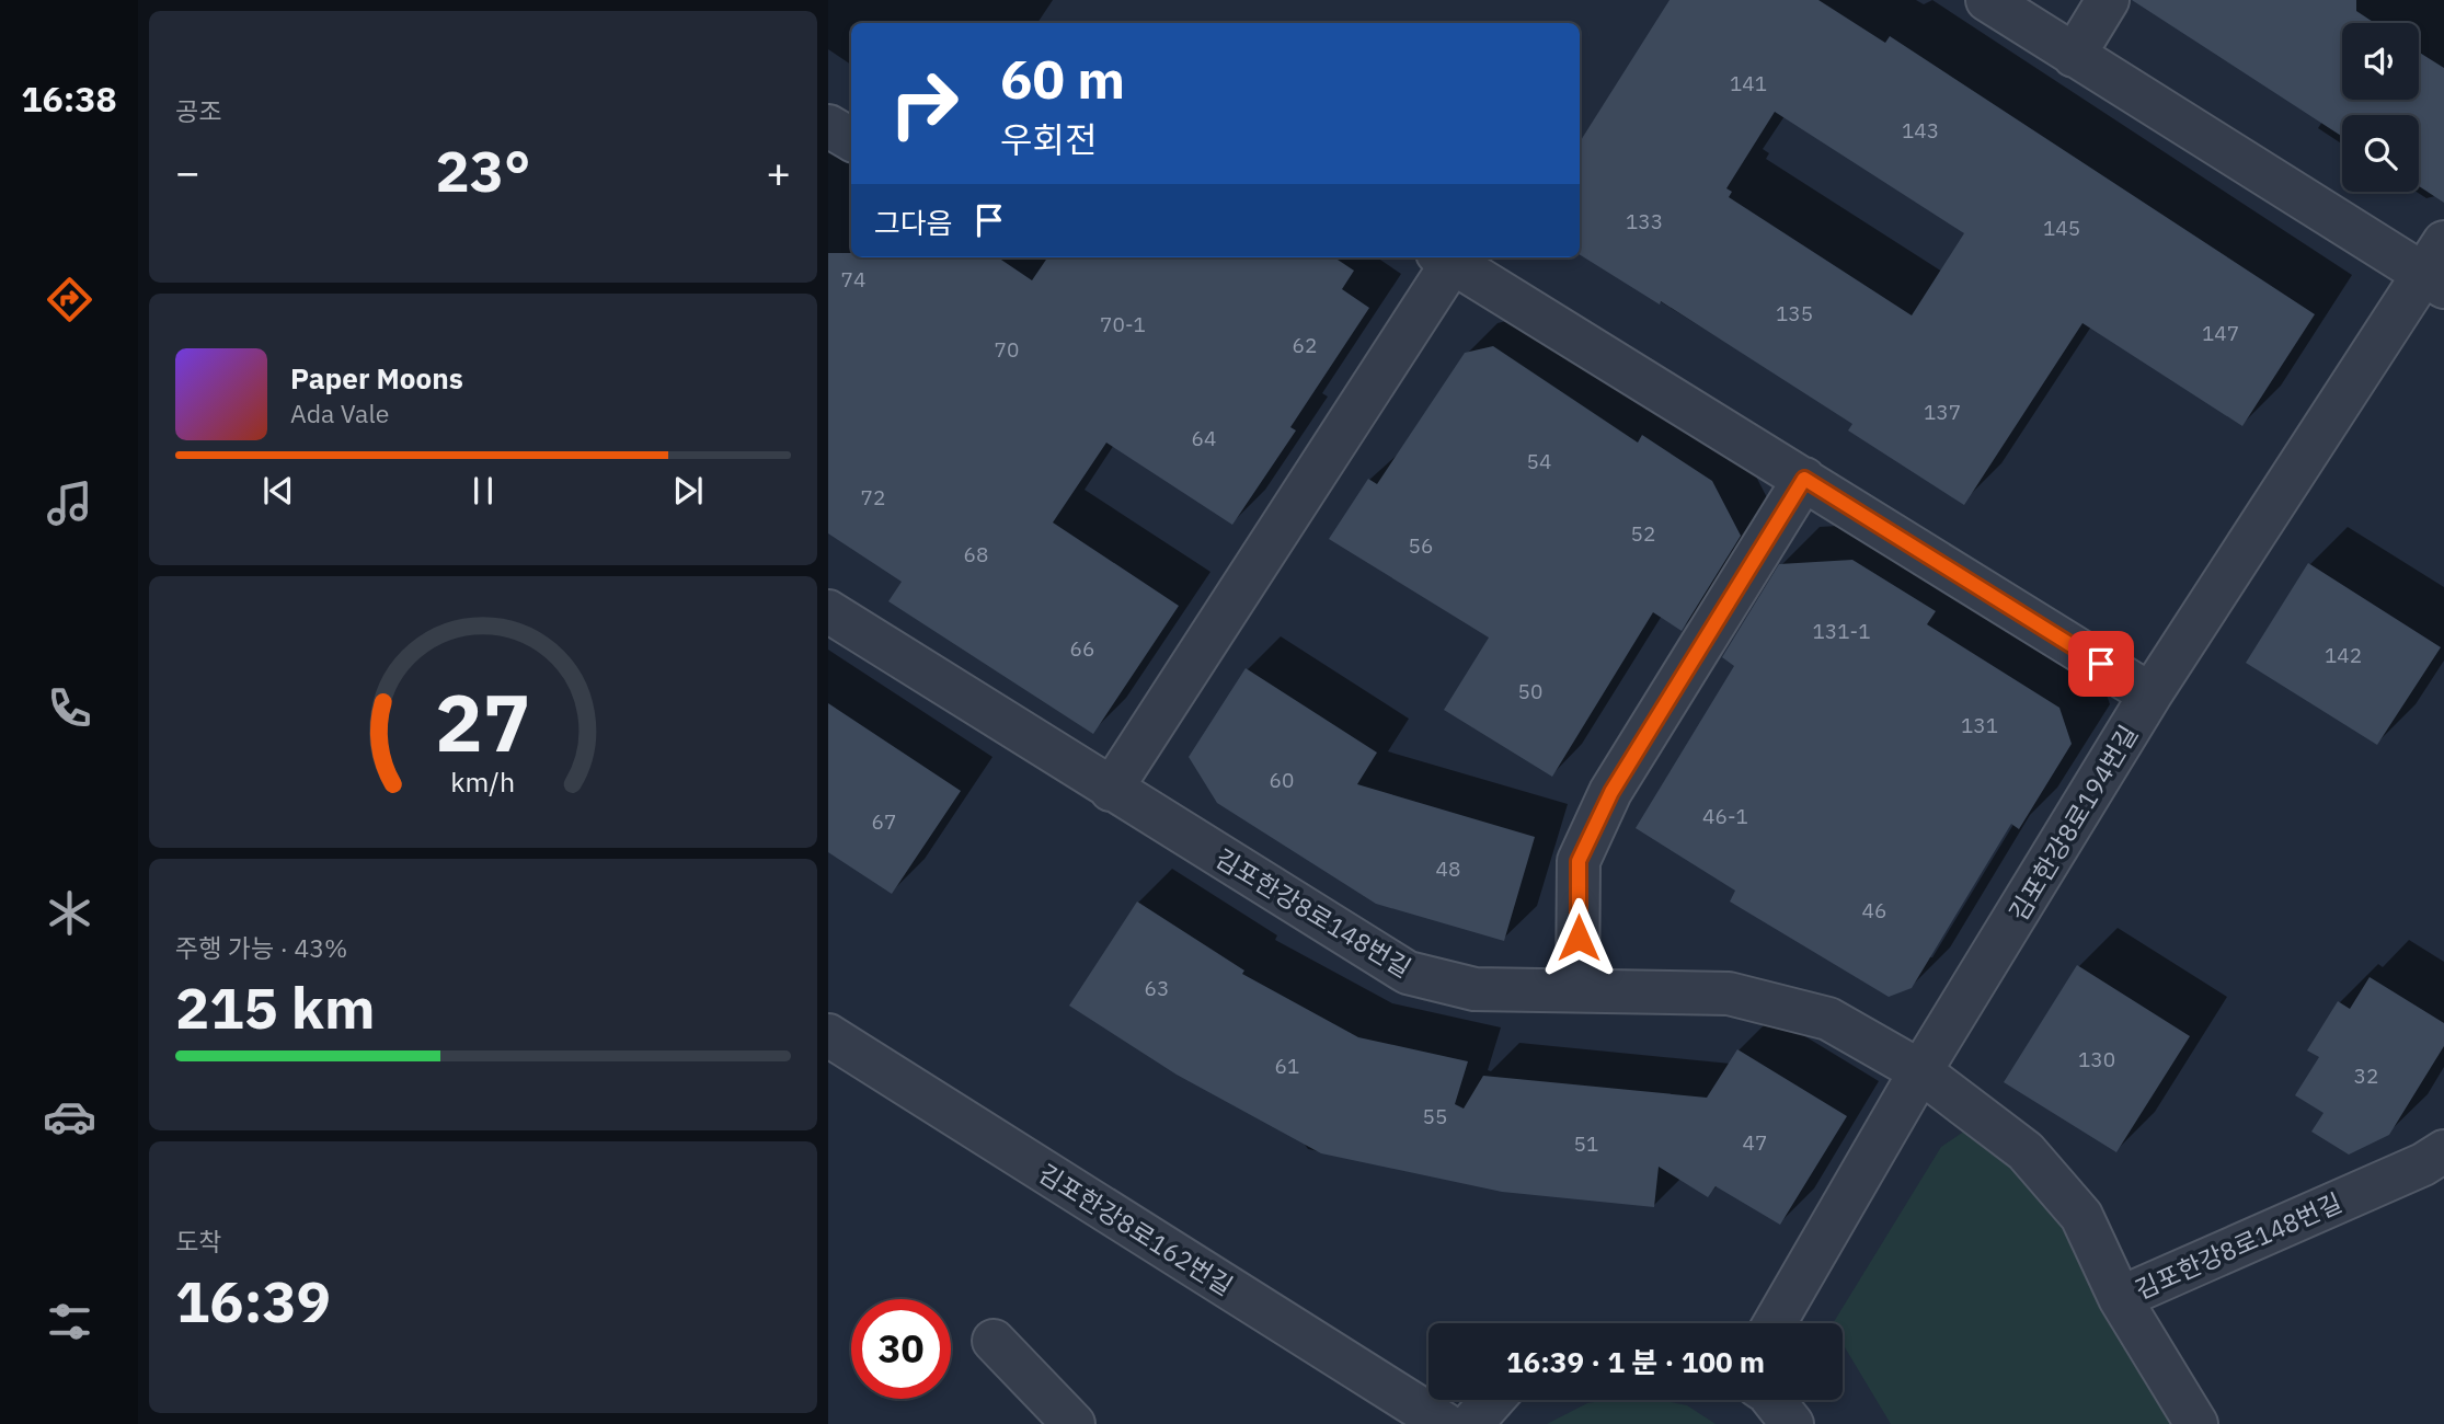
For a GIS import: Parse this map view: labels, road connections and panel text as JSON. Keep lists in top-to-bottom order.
{
  "streets": {
    "street": ["김포한강8로194번길", "김포한강8로148번길", "김포한강8로162번길"]
  },
  "crossings": [
    ["김포한강8로194번길", "김포한강8로148번길"]
  ],
  "house_numbers": [
    "141",
    "143",
    "133",
    "145",
    "74",
    "135",
    "70-1",
    "147",
    "62",
    "70",
    "137",
    "64",
    "54",
    "72",
    "52",
    "56",
    "68",
    "131-1",
    "66",
    "142",
    "50",
    "131",
    "60",
    "46-1",
    "67",
    "48",
    "46",
    "63",
    "130",
    "61",
    "32",
    "55",
    "47",
    "51"
  ],
  "page": {
    "tabs": "16:38",
    "tile": [
      "공조",
      ["주행 가능 · 43%", "215 km"],
      ["도착", "16:39"]
    ],
    "turn": ["60 m", "우회전"],
    "heat": ["−", "23°", "+"],
    "then": "그다음",
    "song": ["Paper Moons", "Ada Vale"],
    "limit": "30",
    "trip": "16:39 · 1 분 · 100 m",
    "gauge": ["27", "km/h"]
  }
}
